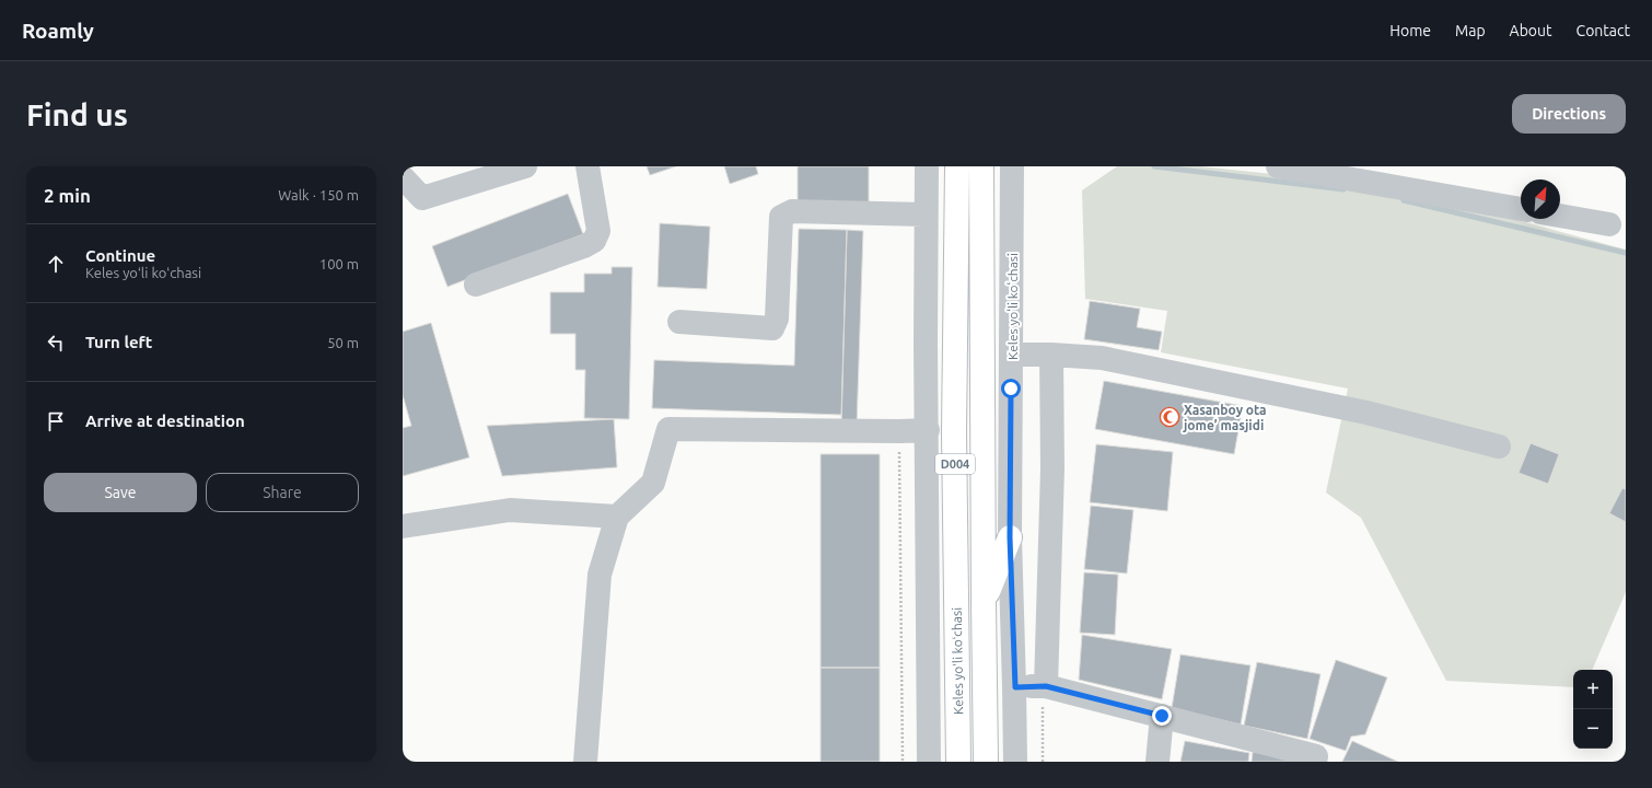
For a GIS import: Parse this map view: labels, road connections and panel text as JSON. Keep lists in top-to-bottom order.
{
  "streets": {
    "main road": ["Keles yoʻli koʻchasi", "D004"]
  },
  "places": {
    "mosque": ["Xasanboy ota jome’ masjidi"]
  },
  "north": "top right",
  "page": {
    "header": "Roamly",
    "nav": [
      "Home",
      "Map",
      "About",
      "Contact"
    ],
    "buttons": [
      "Directions",
      ["Save", "Share"]
    ],
    "title": "Find us",
    "heading": ["2 min", "Walk · 150 m"],
    "list": [
      ["Continue", "Keles yoʻli koʻchasi", "100 m"],
      ["Turn left", "50 m"],
      "Arrive at destination"
    ],
    "map_buttons": ["+", "−"]
  }
}
